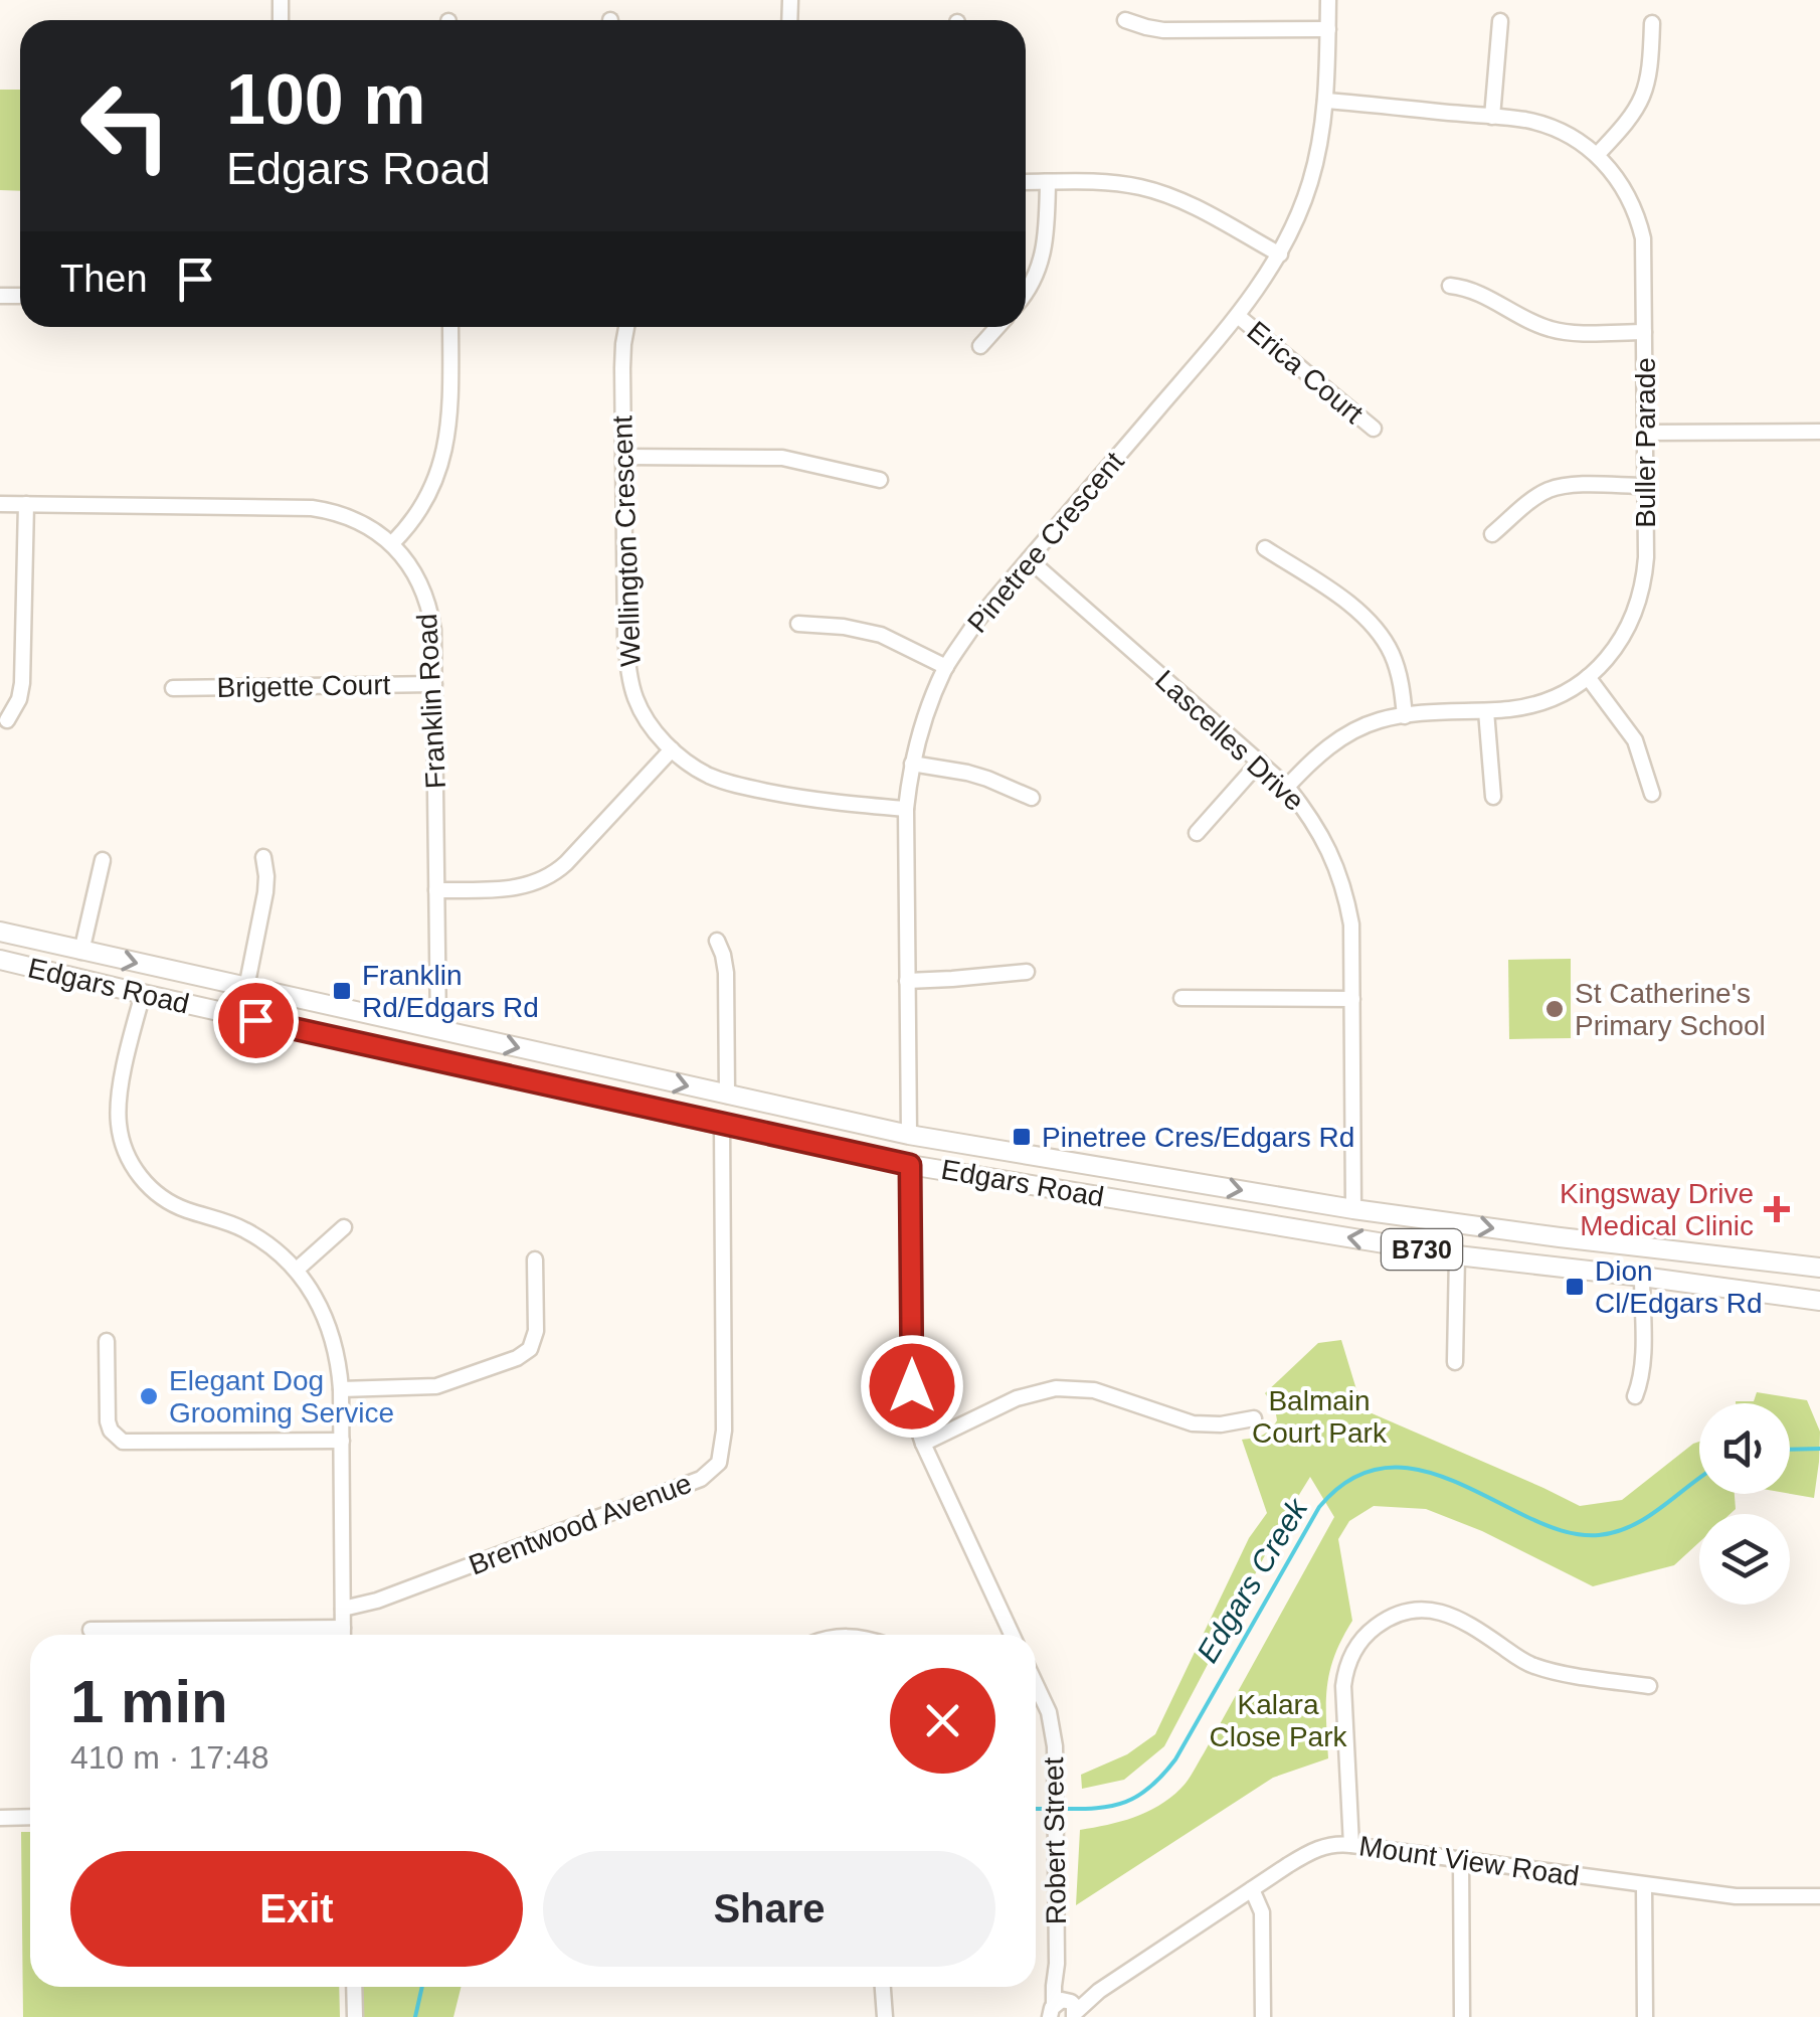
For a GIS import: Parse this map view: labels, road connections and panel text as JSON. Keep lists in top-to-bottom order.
{
  "streets": {
    "main road": ["Edgars Road", "B730"],
    "street": [
      "Erica Court",
      "Buller Parade",
      "Wellington Crescent",
      "Pinetree Crescent",
      "Brigette Court",
      "Franklin Road",
      "Lascelles Drive",
      "Brentwood Avenue",
      "Robert Street",
      "Mount View Road"
    ]
  },
  "crossings": [
    ["Erica Court", "Pinetree Crescent"],
    ["Buller Parade", "Pinetree Crescent"],
    ["Buller Parade", "Lascelles Drive"],
    ["Wellington Crescent", "Pinetree Crescent"],
    ["Pinetree Crescent", "Lascelles Drive"],
    ["Pinetree Crescent", "Edgars Road"],
    ["Brigette Court", "Franklin Road"],
    ["Franklin Road", "Edgars Road"],
    ["Lascelles Drive", "Edgars Road"],
    ["Edgars Road", "Brentwood Avenue"],
    ["Robert Street", "Mount View Road"]
  ],
  "water": ["Edgars Creek"],
  "parks": ["Balmain Court Park", "Kalara Close Park"],
  "places": {
    "transit": ["Franklin Rd/Edgars Rd", "Pinetree Cres/Edgars Rd", "Dion Cl/Edgars Rd"],
    "other": ["St Catherine's Primary School", "Elegant Dog Grooming Service"],
    "health": ["Kingsway Drive Medical Clinic"]
  },
  "page": {
    "turn": ["100 m", "Edgars Road"],
    "then": "Then",
    "heading": ["1 min", "410 m · 17:48"],
    "buttons": ["Exit", "Share"]
  }
}
